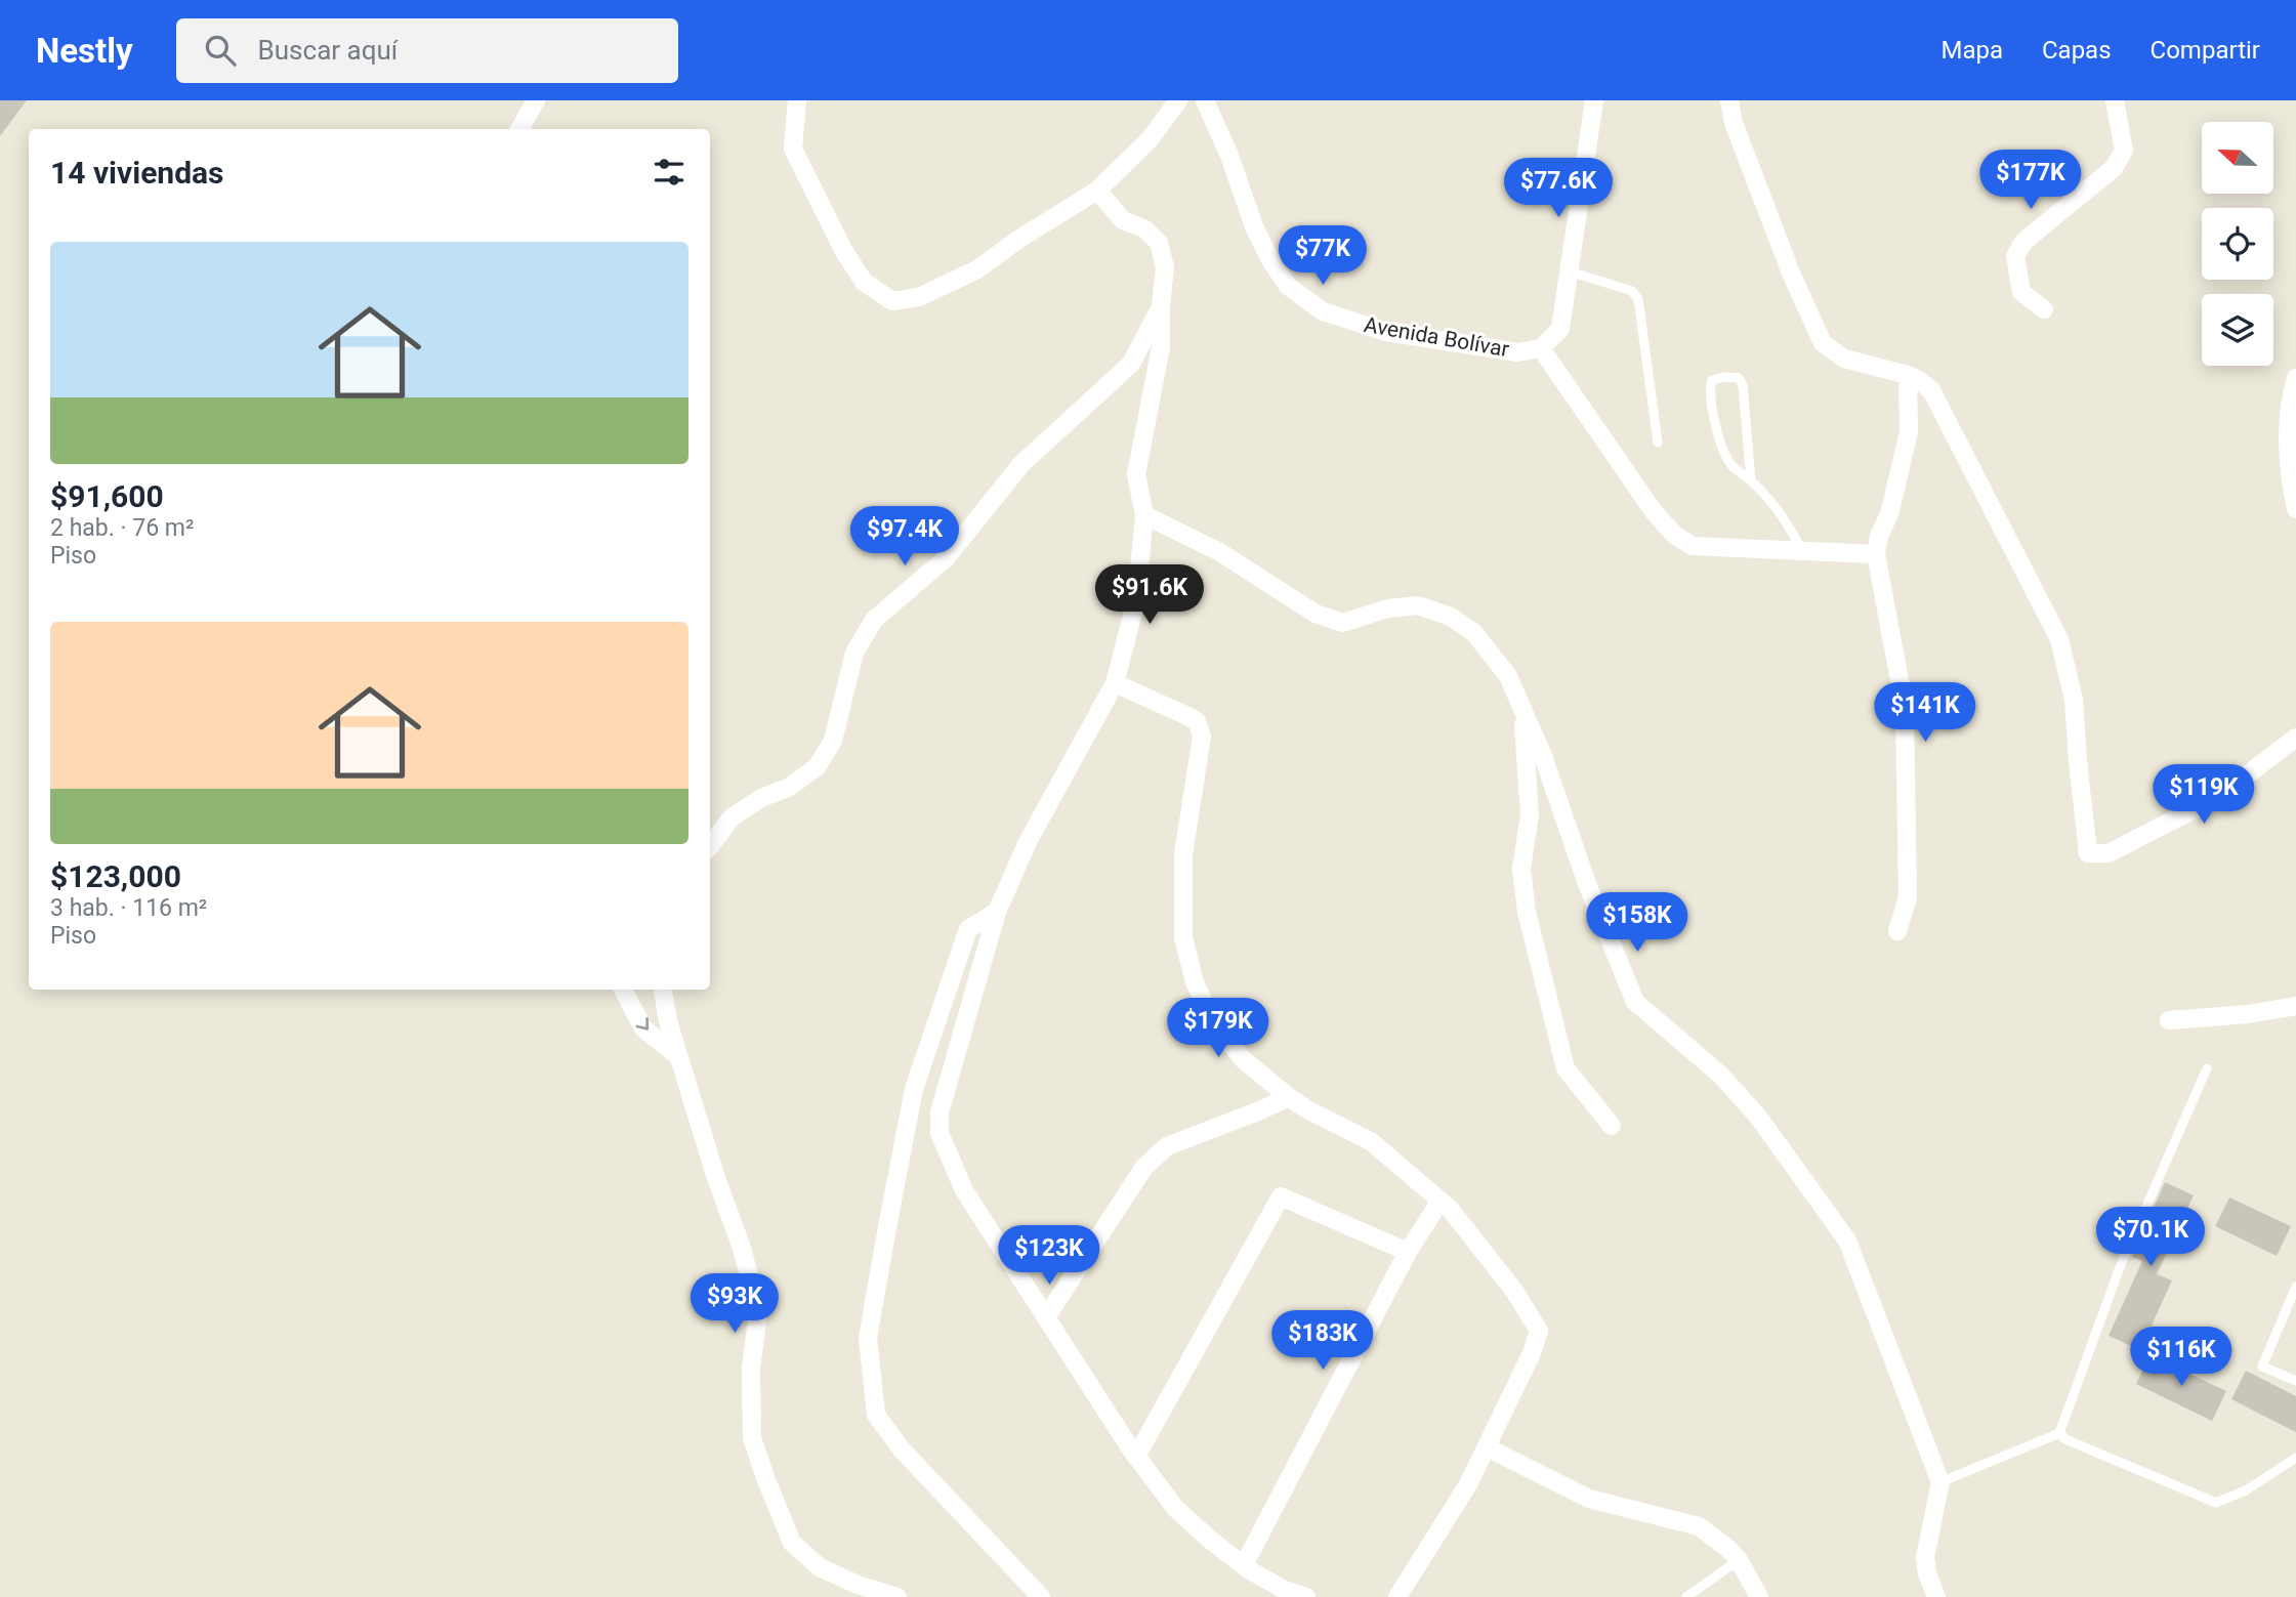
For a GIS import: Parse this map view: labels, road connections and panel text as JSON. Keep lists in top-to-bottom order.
{
  "streets": {
    "street": ["Avenida Bolívar"]
  },
  "north": "left",
  "page": {
    "header": "Nestly",
    "search": "Buscar aquí",
    "nav": ["Mapa", "Capas", "Compartir"],
    "heading": "14 viviendas",
    "price": [
      "$177K",
      "$77.6K",
      "$77K",
      "$97.4K",
      "$91.6K",
      "$141K",
      "$119K",
      "$158K",
      "$179K",
      "$70.1K",
      "$123K",
      "$93K",
      "$183K",
      "$116K"
    ],
    "list": [
      {
        "name": "$91,600",
        "note": "2 hab. · 76 m² · Piso"
      },
      {
        "name": "$123,000",
        "note": "3 hab. · 116 m² · Piso"
      }
    ]
  }
}
